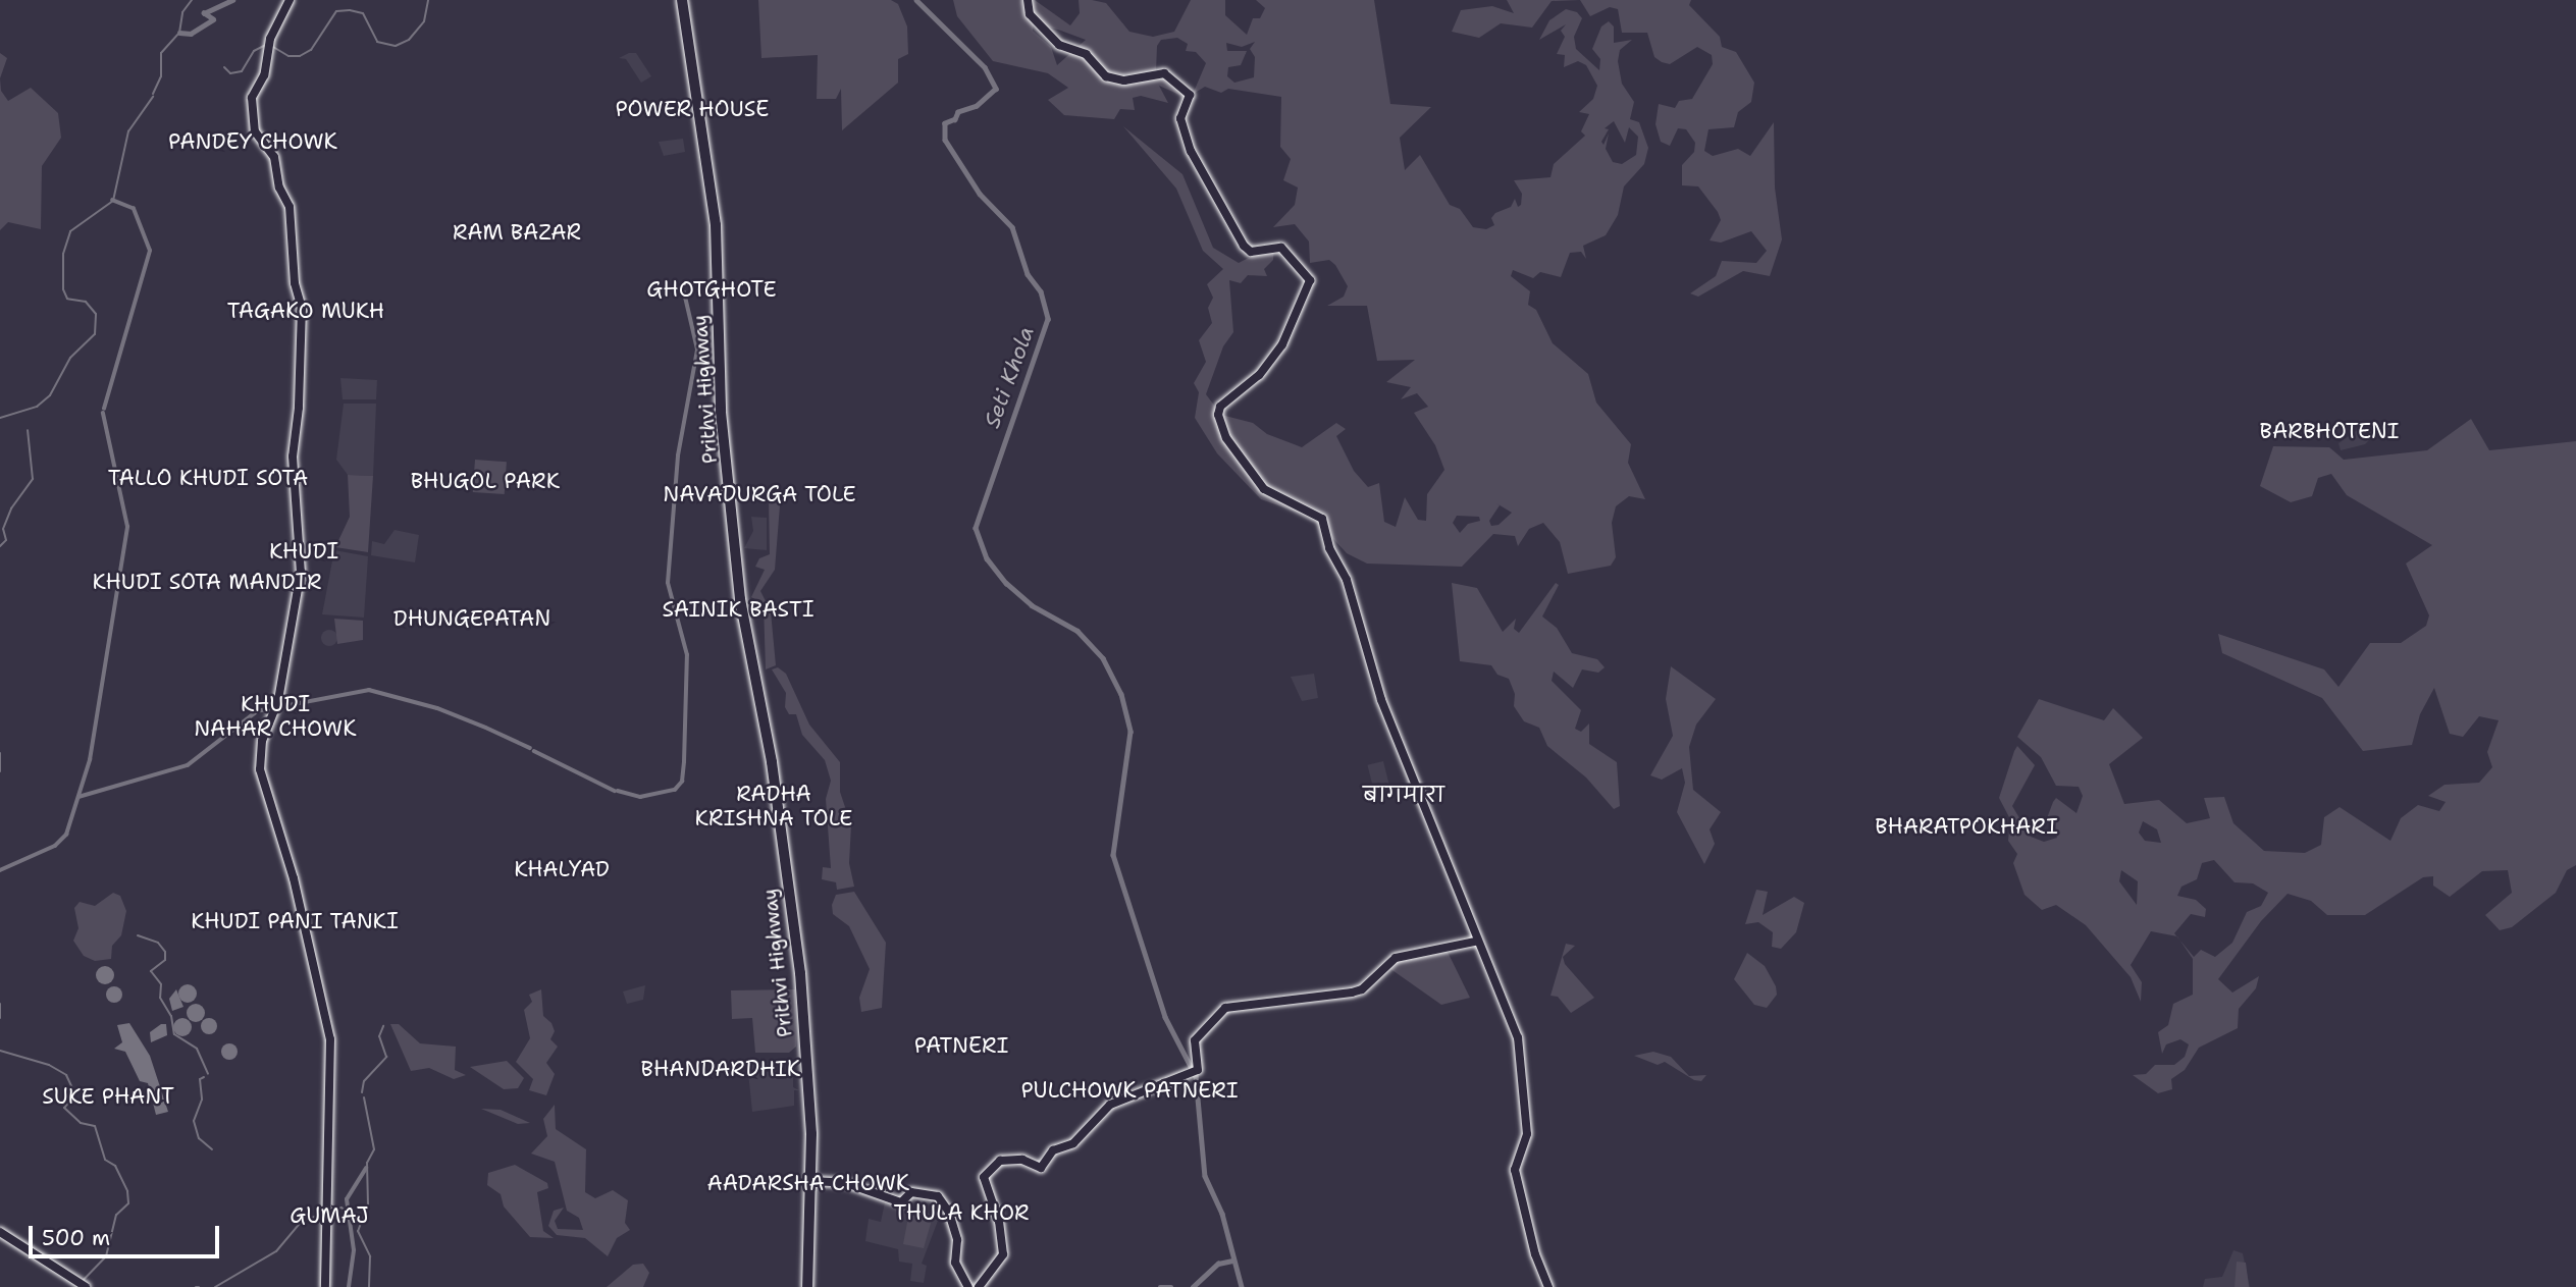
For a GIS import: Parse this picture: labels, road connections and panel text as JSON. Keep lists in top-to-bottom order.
{
  "streets": {
    "highway": ["Prithvi Highway"]
  },
  "districts": [
    "POWER HOUSE",
    "PANDEY CHOWK",
    "RAM BAZAR",
    "GHOTGHOTE",
    "TAGAKO MUKH",
    "BARBHOTENI",
    "TALLO KHUDI SOTA",
    "BHUGOL PARK",
    "NAVADURGA TOLE",
    "KHUDI",
    "KHUDI SOTA MANDIR",
    "SAINIK BASTI",
    "DHUNGEPATAN",
    "KHUDI NAHAR CHOWK",
    "RADHA KRISHNA TOLE",
    "बागमारा",
    "BHARATPOKHARI",
    "KHALYAD",
    "KHUDI PANI TANKI",
    "PATNERI",
    "BHANDARDHIK",
    "PULCHOWK PATNERI",
    "SUKE PHANT",
    "AADARSHA CHOWK",
    "THULA KHOR",
    "GUMAJ"
  ],
  "water": ["Seti Khola"],
  "scale_bar": "500 m"
}
